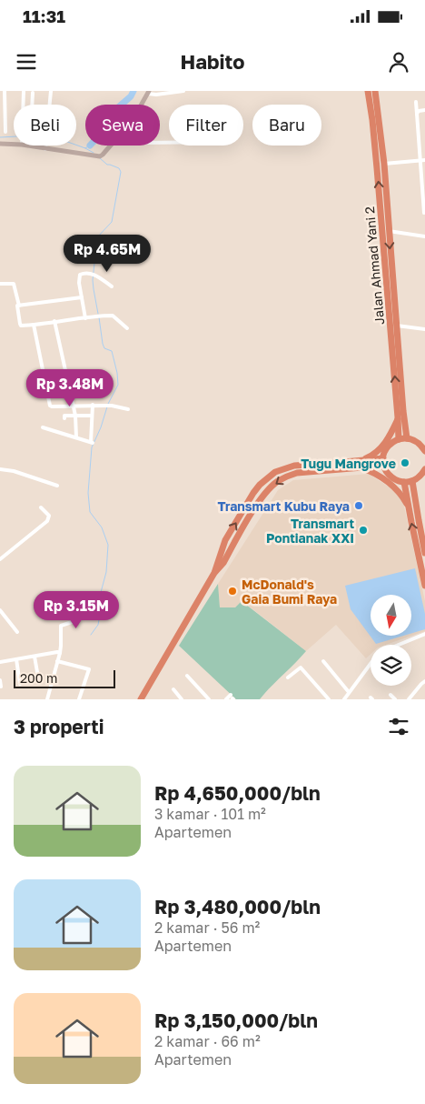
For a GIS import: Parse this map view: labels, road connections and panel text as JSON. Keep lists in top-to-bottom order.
{
  "streets": {
    "highway": ["Jalan Ahmad Yani 2"]
  },
  "places": [
    "Tugu Mangrove",
    "Transmart Kubu Raya",
    "Transmart Pontianak XXI",
    "McDonald's Gaia Bumi Raya"
  ],
  "scale_bar": "200 m",
  "north": "bottom",
  "page": {
    "status": "11:31",
    "header": "Habito",
    "chip": [
      "Beli",
      "Sewa",
      "Filter",
      "Baru"
    ],
    "price": ["Rp 4.65M", "Rp 3.48M", "Rp 3.15M"],
    "scale": "200 m",
    "heading": "3 properti",
    "list": [
      {
        "name": "Rp 4,650,000/bln",
        "note": "3 kamar · 101 m² · Apartemen"
      },
      {
        "name": "Rp 3,480,000/bln",
        "note": "2 kamar · 56 m² · Apartemen"
      },
      {
        "name": "Rp 3,150,000/bln",
        "note": "2 kamar · 66 m² · Apartemen"
      }
    ]
  }
}
